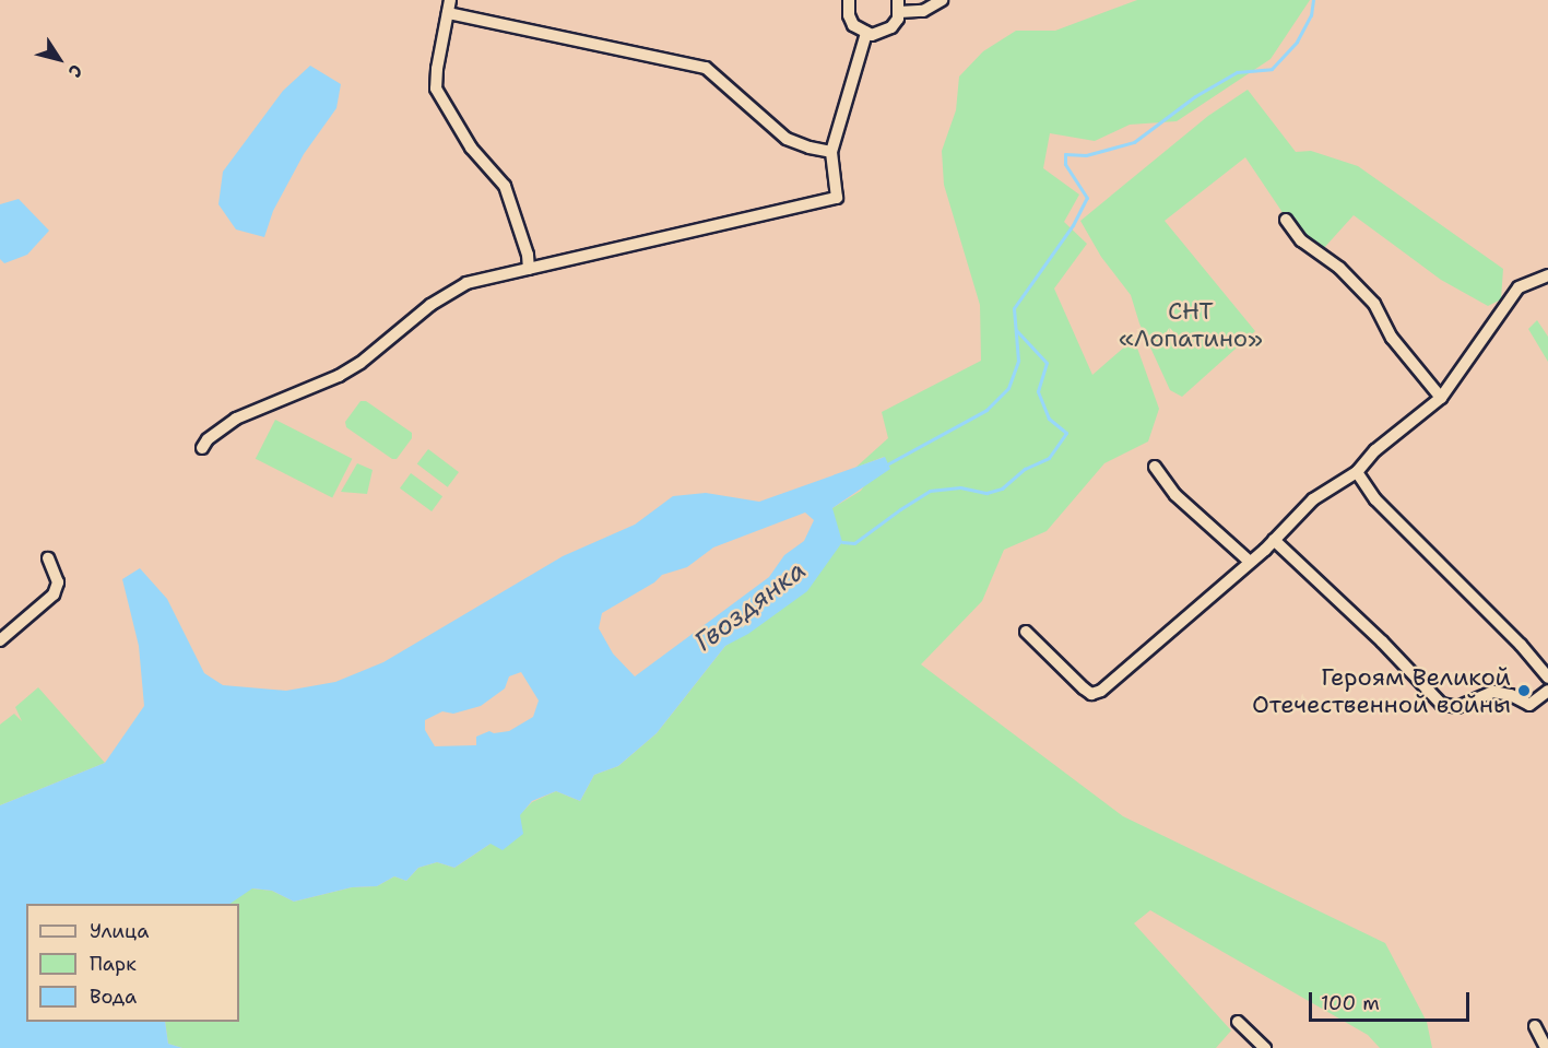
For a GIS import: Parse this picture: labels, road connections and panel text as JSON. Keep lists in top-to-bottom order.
{
  "water": ["Гвоздянка"],
  "parks": ["СНТ «Лопатино»"],
  "places": ["Героям Великой Отечественной войны"],
  "legend": ["Улица", "Парк", "Вода"],
  "scale_bar": "100 m",
  "north": "bottom right"
}
